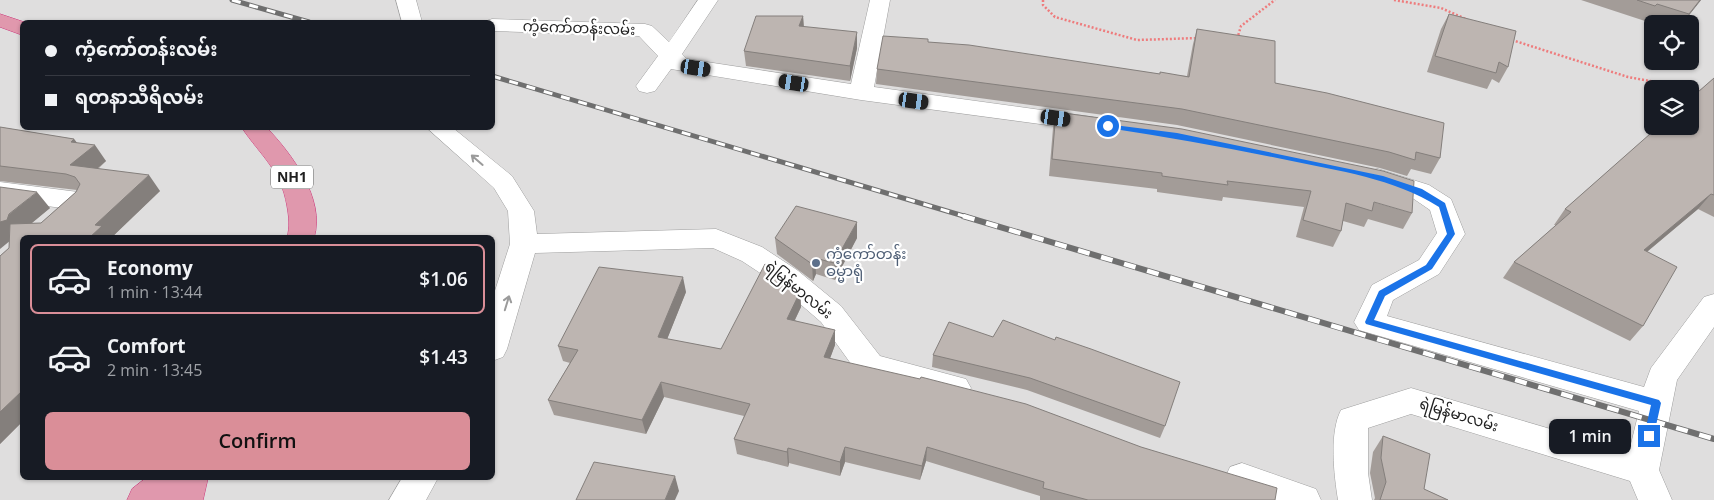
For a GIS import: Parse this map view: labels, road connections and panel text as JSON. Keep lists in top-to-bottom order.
{
  "streets": {
    "highway": ["NH1"],
    "street": ["ကံ့ကော်တန်းလမ်း", "ရဲမြန်မာလမ်း"]
  },
  "places": ["ကံ့ကော်တန်း ဓမ္မာရုံ"],
  "page": {
    "banner": ["ကံ့ကော်တန်းလမ်း", "ရတနာသီရိလမ်း"],
    "list": [
      {
        "name": "Economy",
        "note": "1 min · 13:44",
        "value": "$1.06"
      },
      {
        "name": "Comfort",
        "note": "2 min · 13:45",
        "value": "$1.43"
      }
    ],
    "buttons": "Confirm",
    "bubble": "1 min"
  }
}
